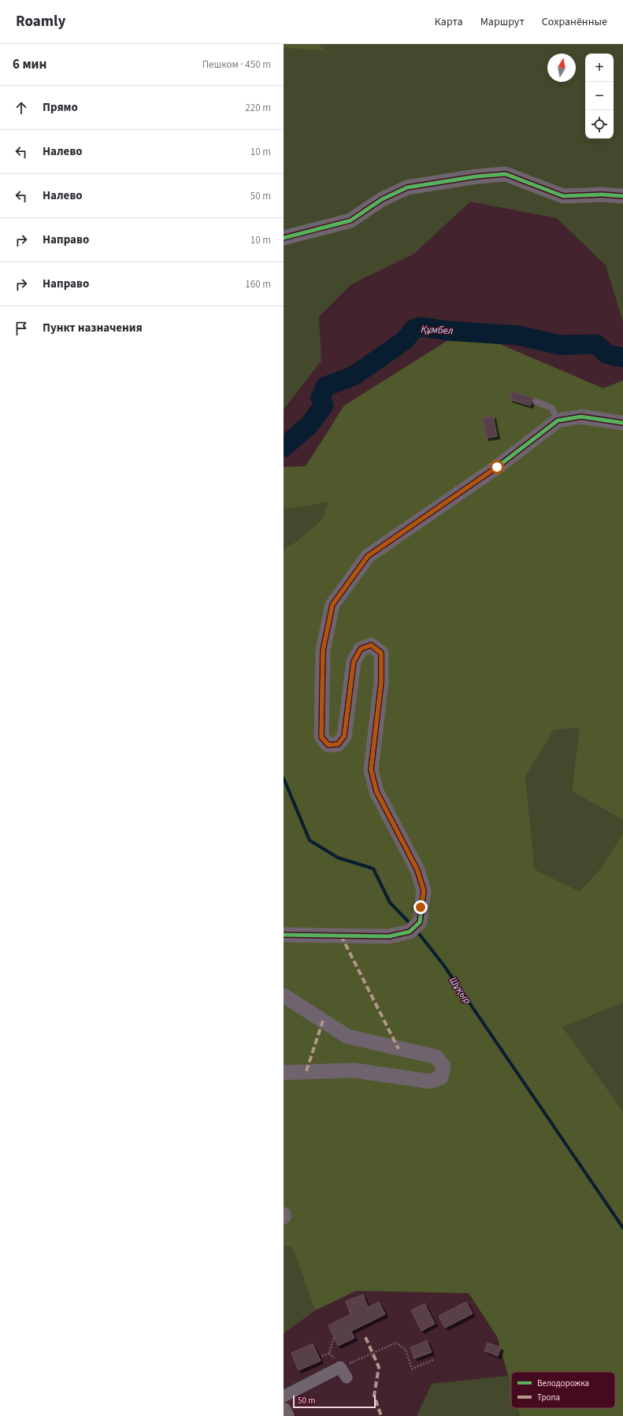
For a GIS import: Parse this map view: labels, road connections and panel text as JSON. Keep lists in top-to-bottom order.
{
  "water": ["Құмбел", "Шұқыр"],
  "legend": ["Велодорожка", "Тропа"],
  "scale_bar": "50 m",
  "north": "top",
  "page": {
    "header": "Roamly",
    "nav": ["Карта", "Маршрут", "Сохранённые"],
    "heading": ["6 мин", "Пешком · 450 m"],
    "map_buttons": ["+", "−"],
    "list": [
      ["Прямо", "220 m"],
      ["Налево", "10 m"],
      ["Налево", "50 m"],
      ["Направо", "10 m"],
      ["Направо", "160 m"],
      "Пункт назначения"
    ],
    "scale": "50 m"
  }
}
